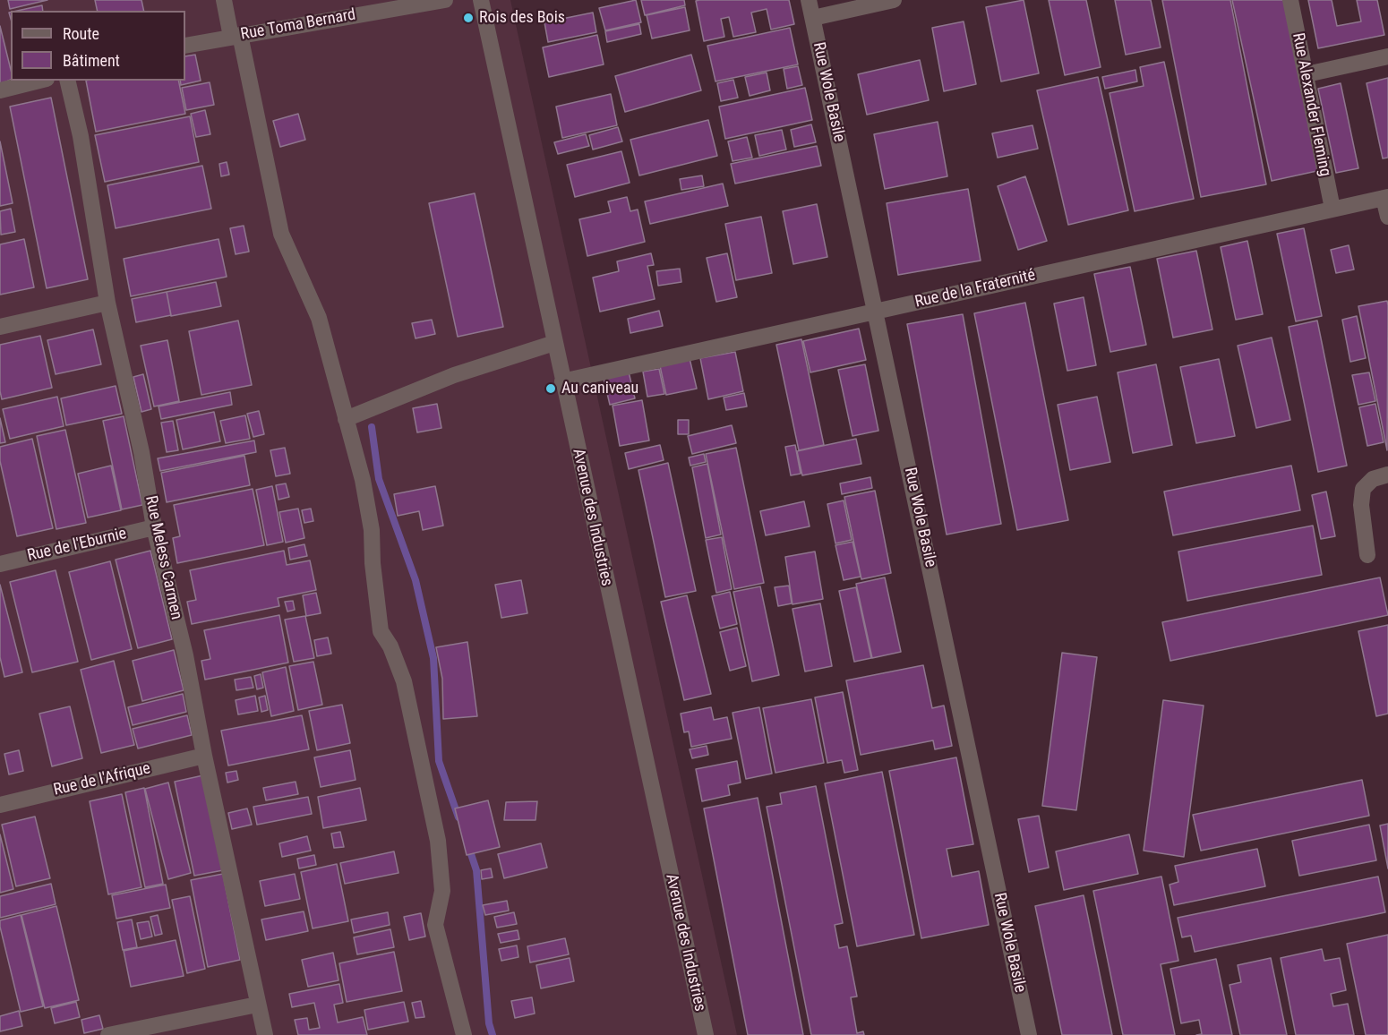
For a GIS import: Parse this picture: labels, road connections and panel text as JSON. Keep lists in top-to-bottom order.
{
  "streets": {
    "street": [
      "Rue Toma Bernard",
      "Rue Wole Basile",
      "Rue Alexander Fleming",
      "Rue de la Fraternité",
      "Avenue des Industries",
      "Rue de l'Eburnie",
      "Rue Meless Carmen",
      "Rue de l'Afrique"
    ]
  },
  "crossings": [
    ["Rue Wole Basile", "Rue de la Fraternité"],
    ["Rue Alexander Fleming", "Rue de la Fraternité"],
    ["Rue de la Fraternité", "Avenue des Industries"],
    ["Rue de l'Eburnie", "Rue Meless Carmen"],
    ["Rue Meless Carmen", "Rue de l'Afrique"]
  ],
  "places": ["Rois des Bois", "Au caniveau"],
  "legend": ["Route", "Bâtiment"]
}
